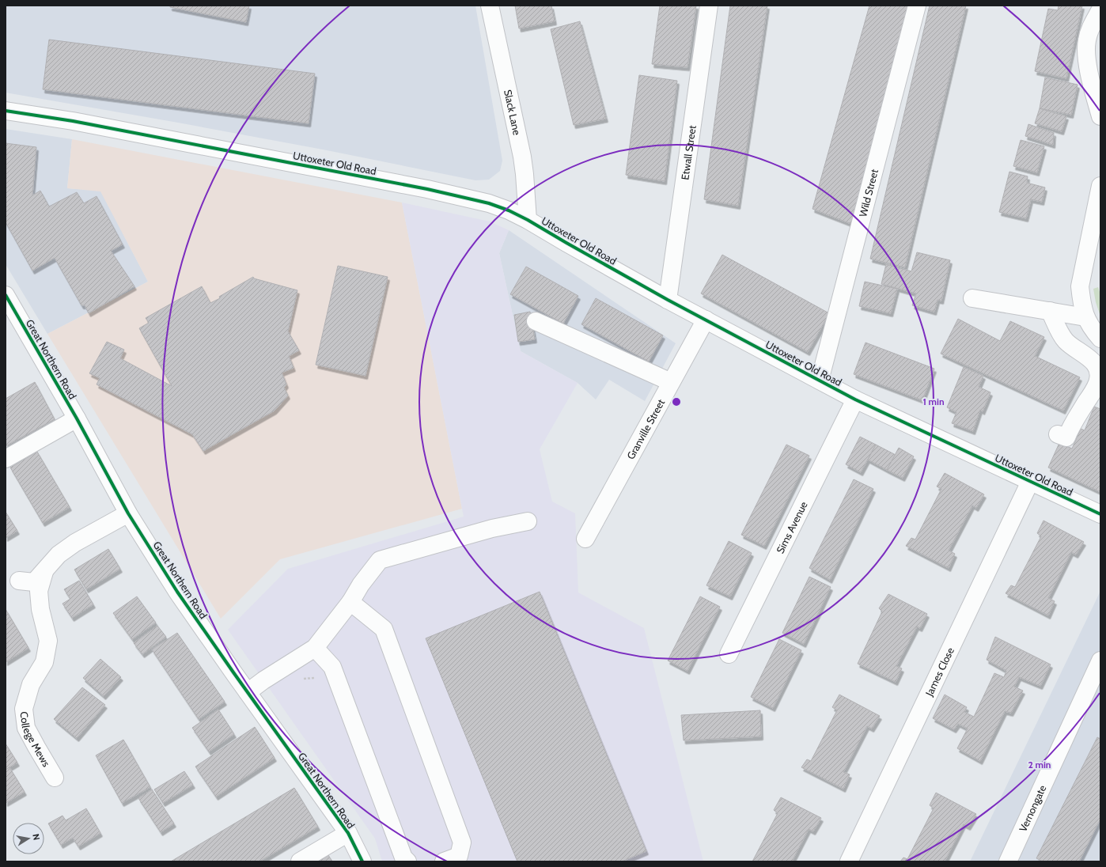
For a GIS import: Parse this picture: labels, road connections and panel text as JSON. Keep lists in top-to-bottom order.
{
  "streets": {
    "street": [
      "Slack Lane",
      "Etwall Street",
      "Uttoxeter Old Road",
      "Wild Street",
      "Great Northern Road",
      "Granville Street",
      "Sims Avenue",
      "James Close",
      "College Mews",
      "Vernongate"
    ]
  },
  "crossings": [
    ["Slack Lane", "Uttoxeter Old Road"],
    ["Etwall Street", "Uttoxeter Old Road"],
    ["Uttoxeter Old Road", "Wild Street"],
    ["Uttoxeter Old Road", "Granville Street"],
    ["Uttoxeter Old Road", "Sims Avenue"],
    ["Uttoxeter Old Road", "James Close"],
    ["Great Northern Road", "College Mews"]
  ],
  "north": "right",
  "rings": ["1 min", "2 min"]
}
